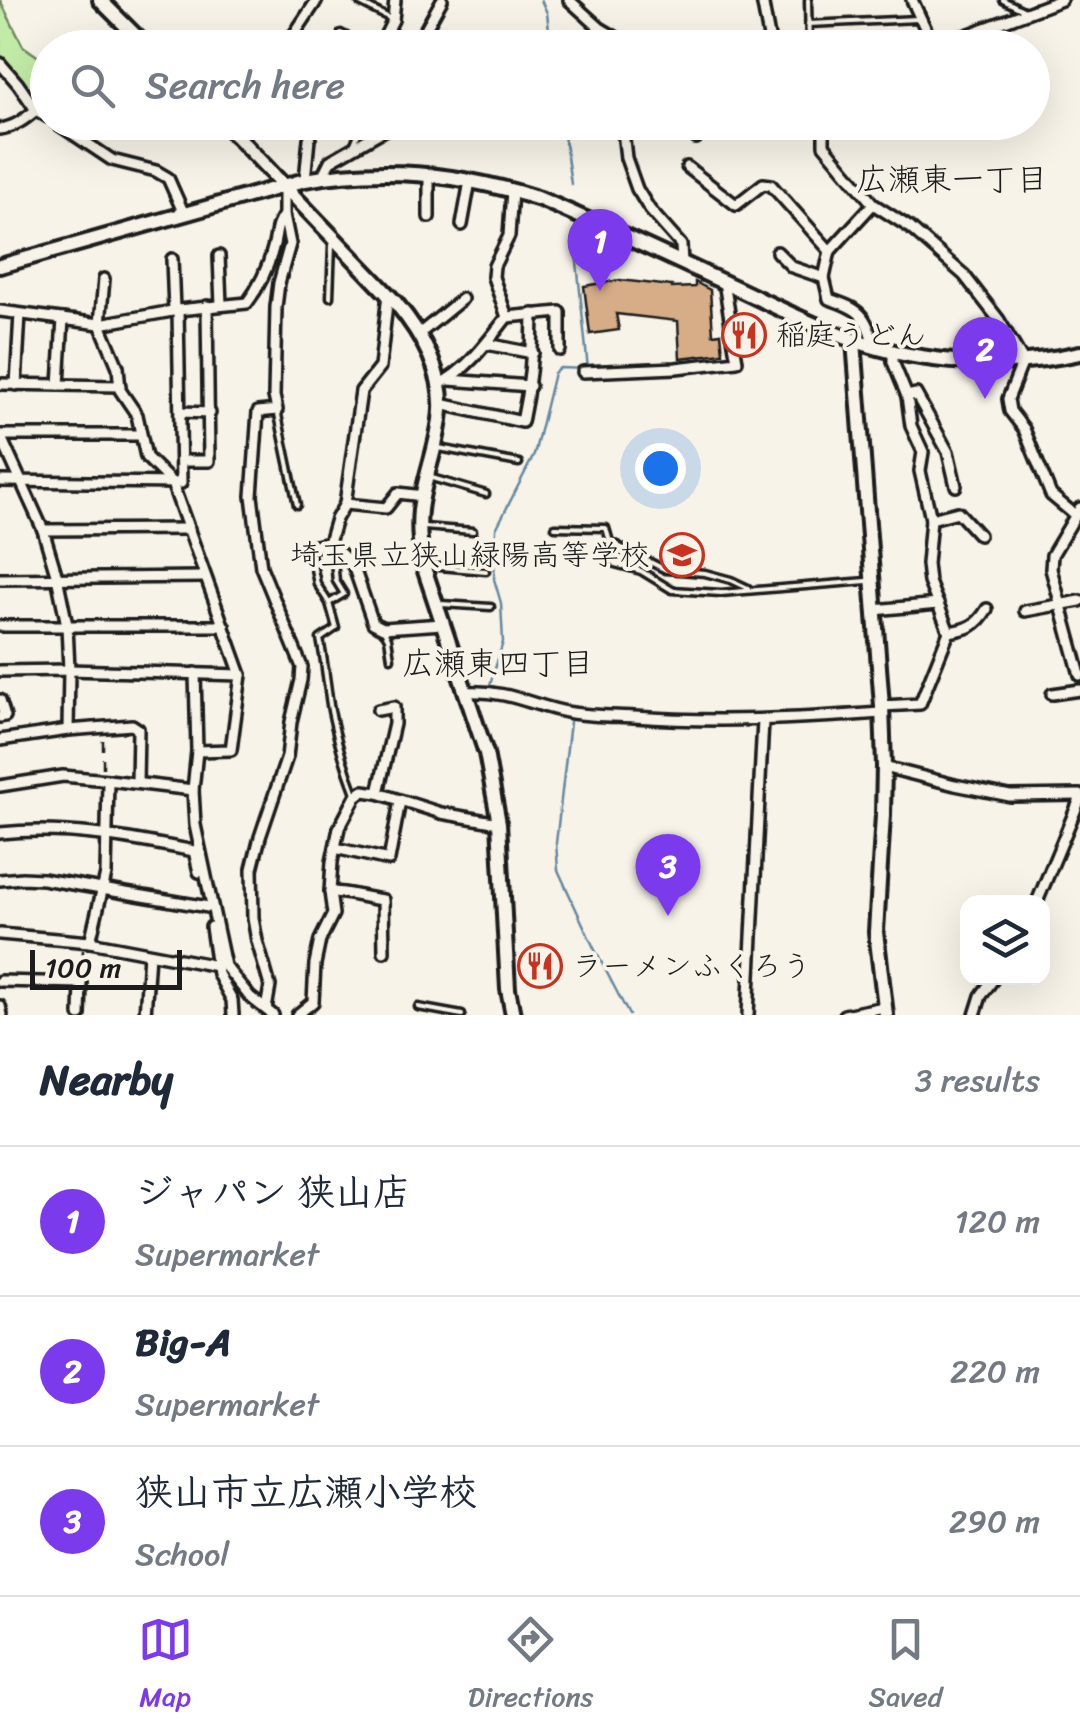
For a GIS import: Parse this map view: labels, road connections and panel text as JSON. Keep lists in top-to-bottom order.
{
  "districts": ["広瀬東一丁目", "広瀬東四丁目"],
  "places": {
    "restaurant": ["稲庭うどん", "ラーメンふくろう"],
    "school or university": ["埼玉県立狭山緑陽高等学校"]
  },
  "scale_bar": "100 m",
  "page": {
    "search": "Search here",
    "pins": ["1", "2", "3"],
    "scale": "100 m",
    "heading": ["Nearby", "3 results"],
    "list": [
      {
        "mark": "1",
        "name": "ジャパン 狭山店",
        "note": "Supermarket",
        "value": "120 m"
      },
      {
        "mark": "2",
        "name": "Big-A",
        "note": "Supermarket",
        "value": "220 m"
      },
      {
        "mark": "3",
        "name": "狭山市立広瀬小学校",
        "note": "School",
        "value": "290 m"
      }
    ],
    "nav": ["Map", "Directions", "Saved"]
  }
}
